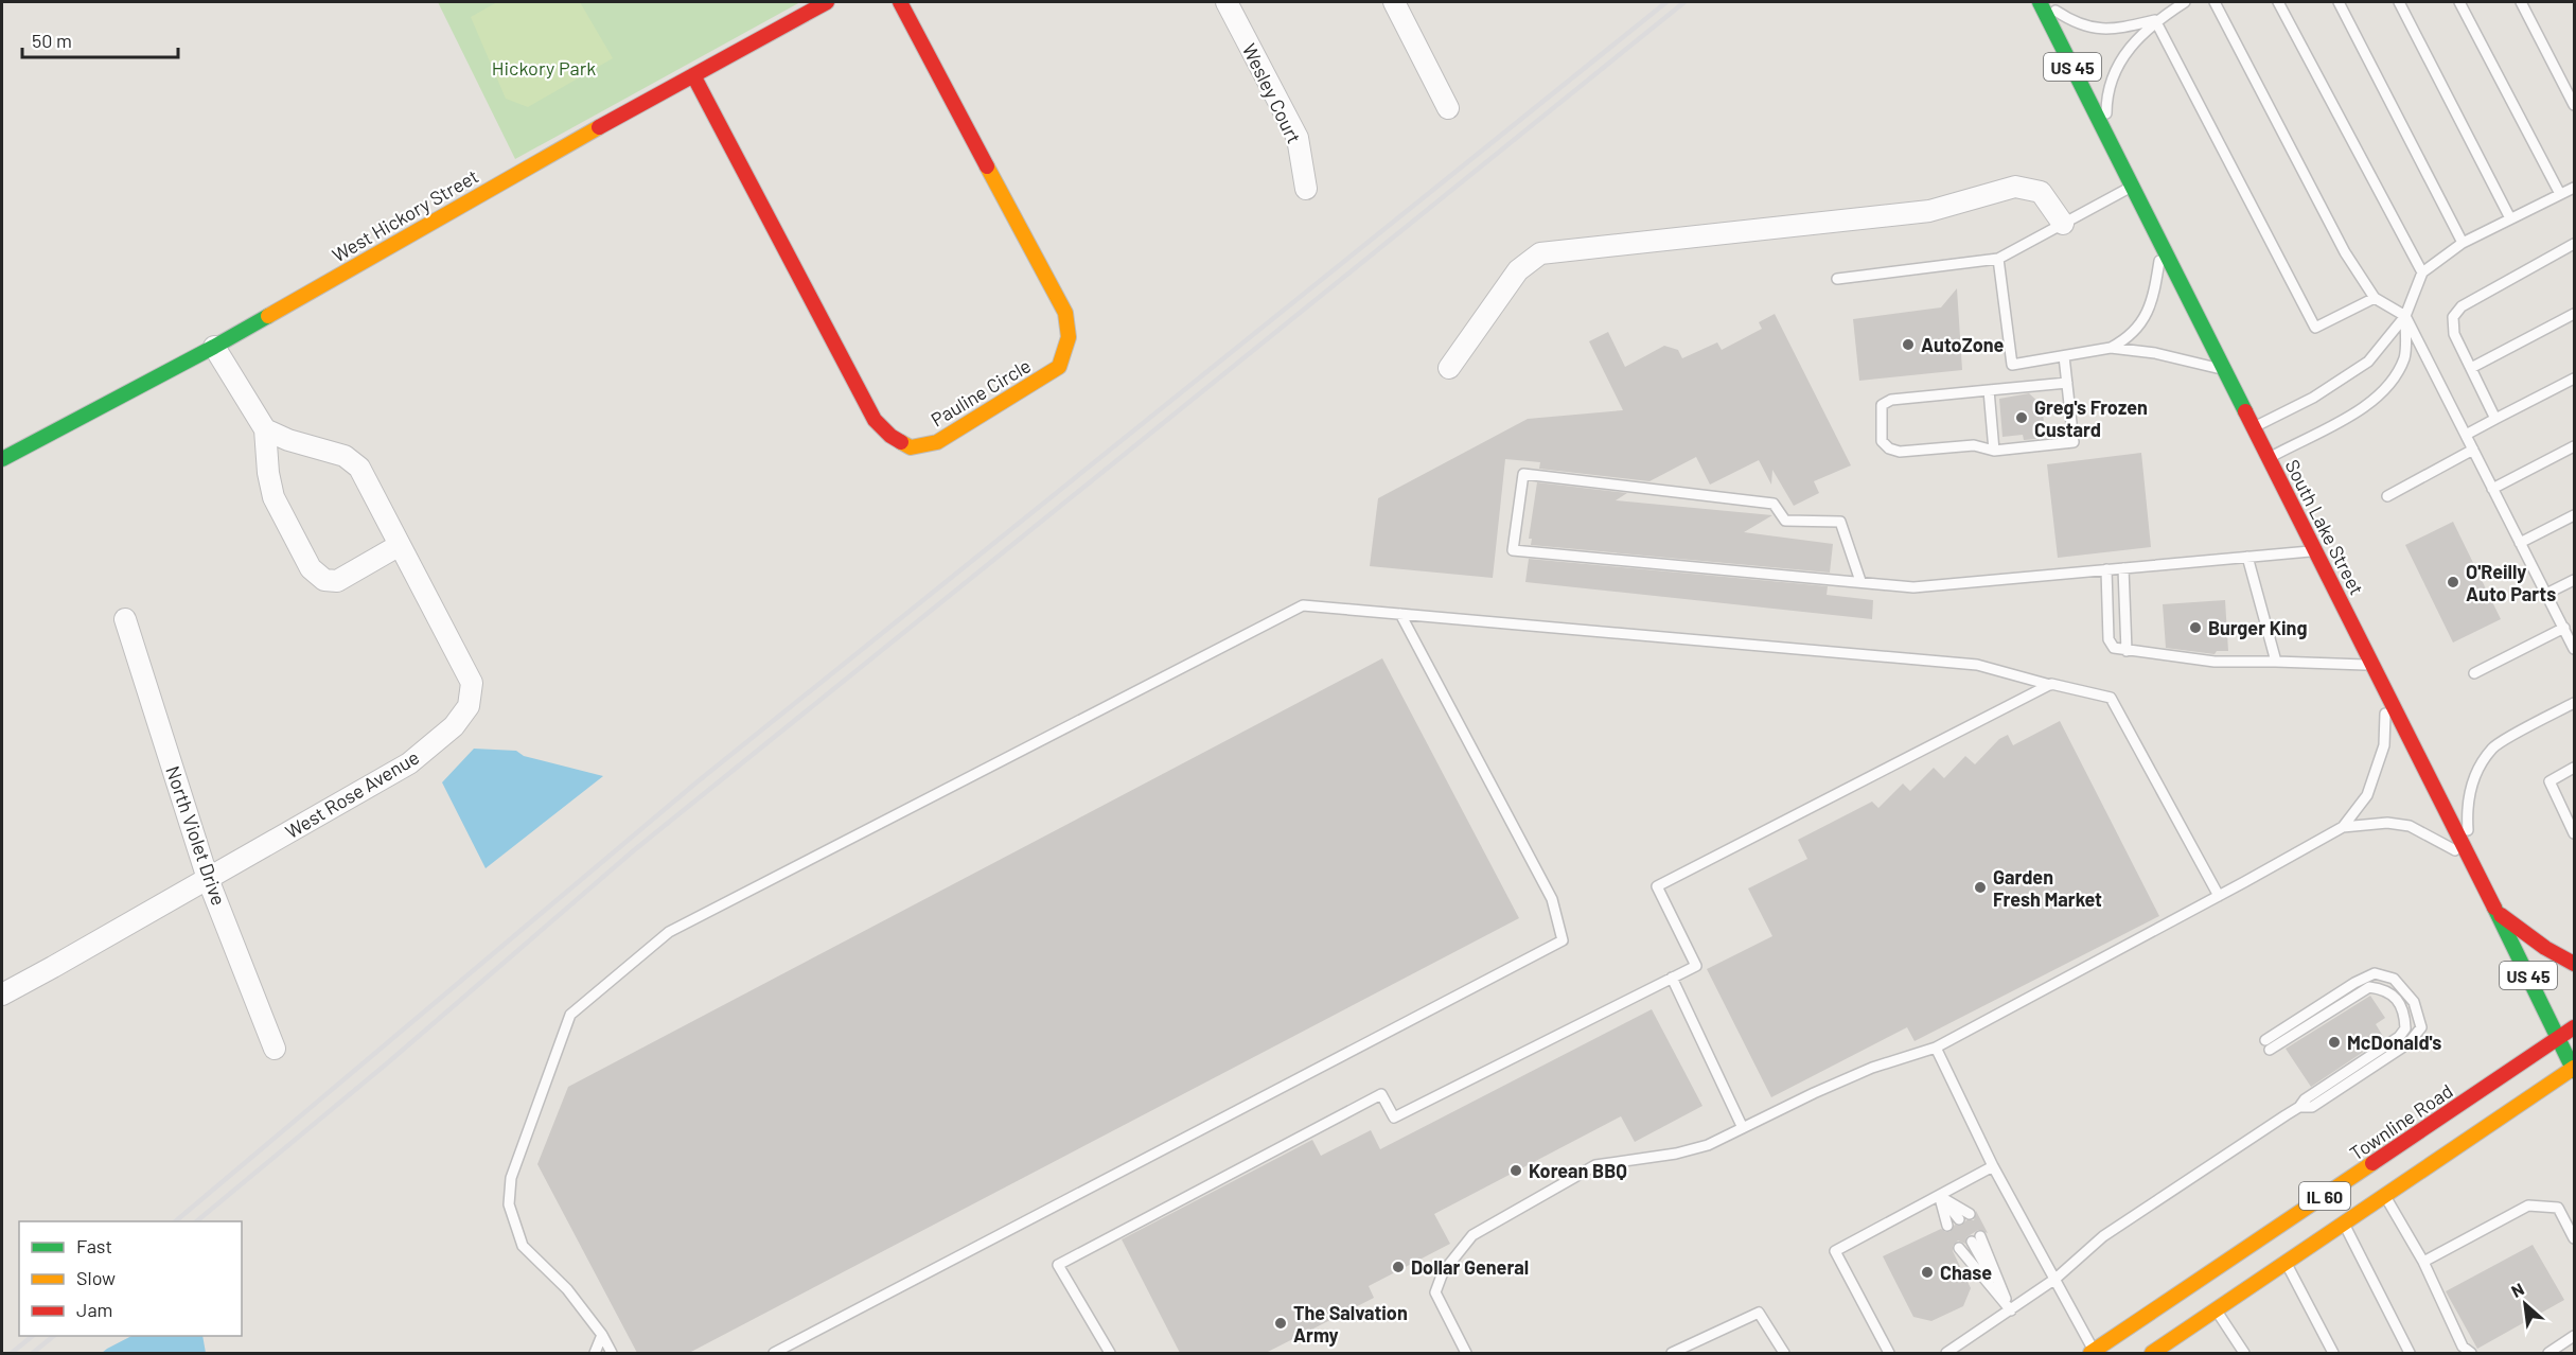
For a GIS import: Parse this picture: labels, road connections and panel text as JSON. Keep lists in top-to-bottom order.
{
  "streets": {
    "main road": [
      "US 45",
      "West Hickory Street",
      "Pauline Circle",
      "South Lake Street",
      "Townline Road",
      "IL 60"
    ],
    "street": ["Wesley Court", "West Rose Avenue", "North Violet Drive"]
  },
  "crossings": [
    ["West Hickory Street", "Pauline Circle"],
    ["South Lake Street", "Townline Road"],
    ["South Lake Street", "IL 60"],
    ["West Rose Avenue", "North Violet Drive"]
  ],
  "parks": ["Hickory Park"],
  "places": [
    "AutoZone",
    "Greg's Frozen Custard",
    "O'Reilly Auto Parts",
    "Burger King",
    "Garden Fresh Market",
    "McDonald's",
    "Korean BBQ",
    "Dollar General",
    "Chase",
    "The Salvation Army"
  ],
  "legend": ["Fast", "Slow", "Jam"],
  "scale_bar": "50 m",
  "north": "top left"
}
